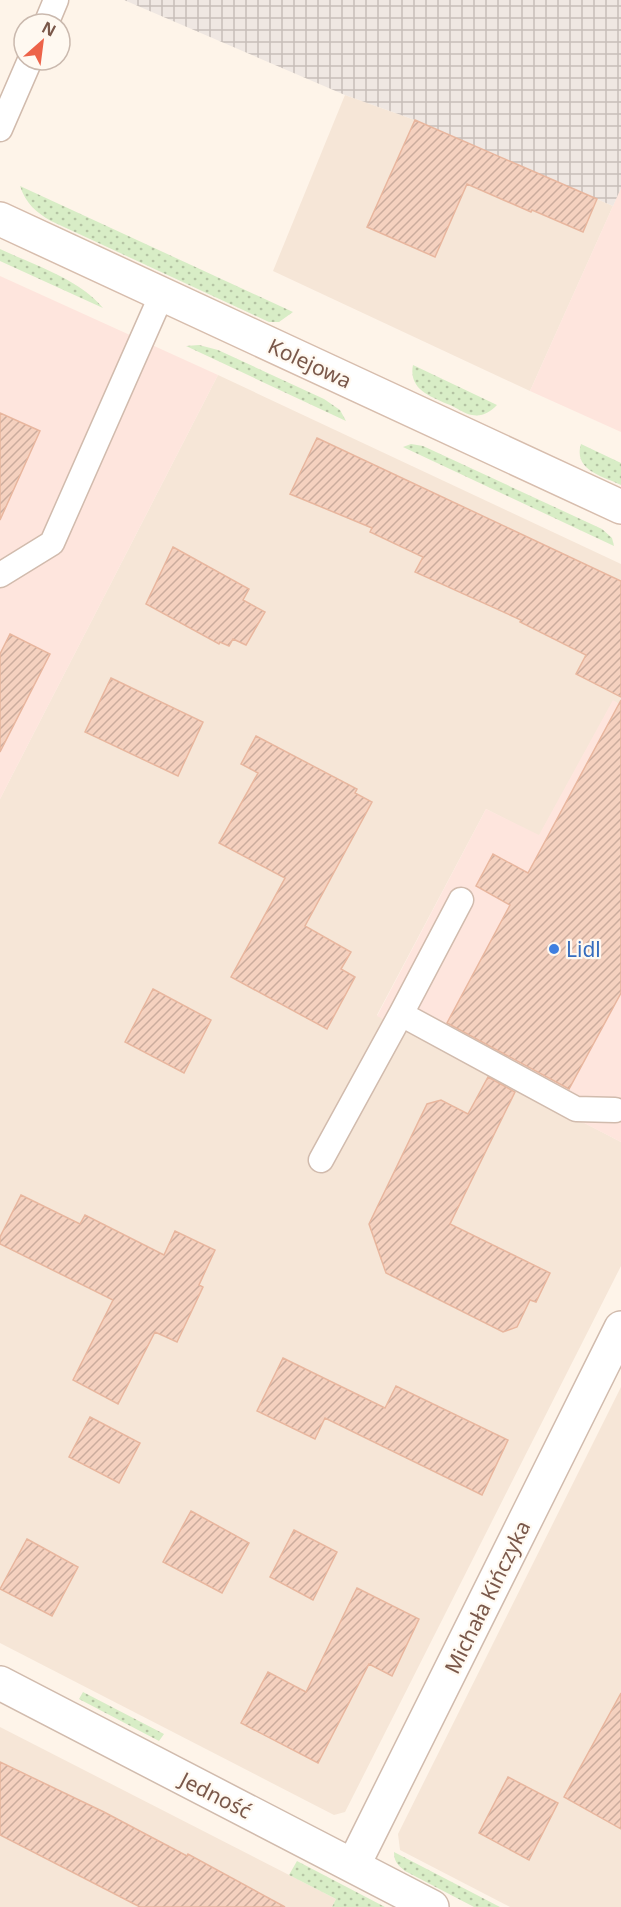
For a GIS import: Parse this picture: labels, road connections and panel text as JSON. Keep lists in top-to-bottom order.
{
  "streets": {
    "street": ["Kolejowa", "Michała Kińczyka", "Jedność"]
  },
  "crossings": [
    ["Michała Kińczyka", "Jedność"]
  ],
  "places": ["Lidl"],
  "north": "top right"
}
